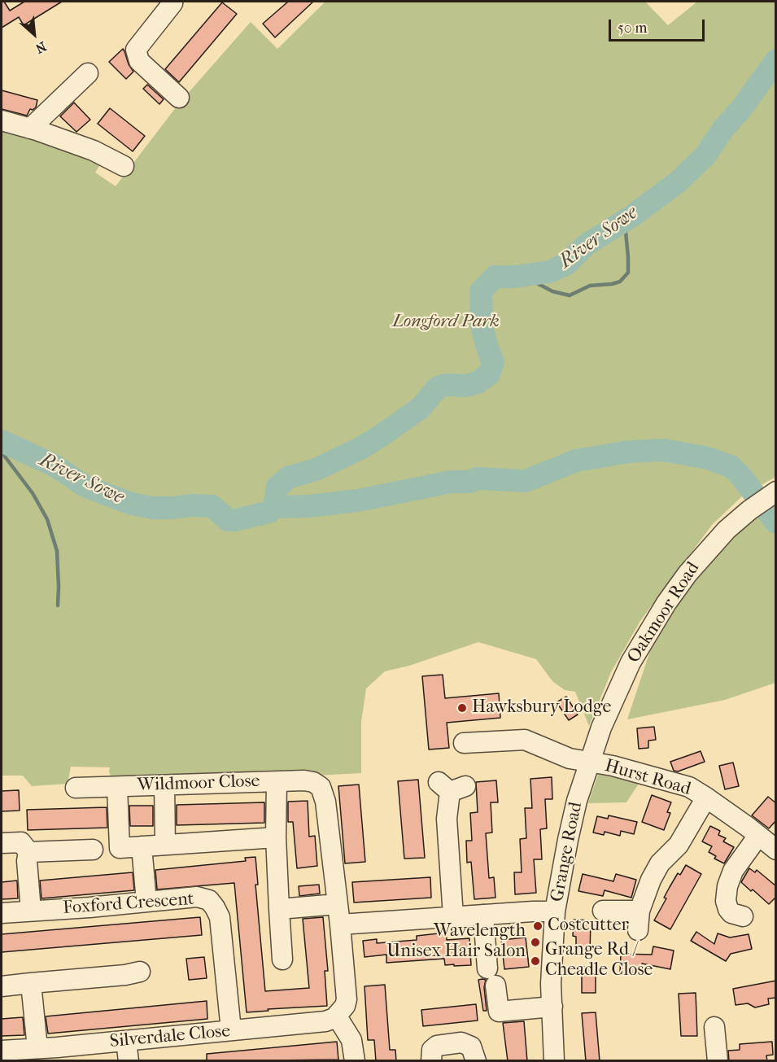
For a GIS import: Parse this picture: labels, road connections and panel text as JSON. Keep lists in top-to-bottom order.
{
  "streets": {
    "street": [
      "Oakmoor Road",
      "Hurst Road",
      "Wildmoor Close",
      "Grange Road",
      "Foxford Crescent",
      "Silverdale Close"
    ]
  },
  "crossings": [
    ["Oakmoor Road", "Hurst Road"],
    ["Oakmoor Road", "Grange Road"],
    ["Hurst Road", "Grange Road"],
    ["Foxford Crescent", "Silverdale Close"]
  ],
  "water": ["River Sowe"],
  "parks": ["Longford Park"],
  "places": [
    "Hawksbury Lodge",
    "Costcutter",
    "Wavelength Unisex Hair Salon",
    "Grange Rd / Cheadle Close"
  ],
  "scale_bar": "50 m",
  "north": "bottom right"
}
